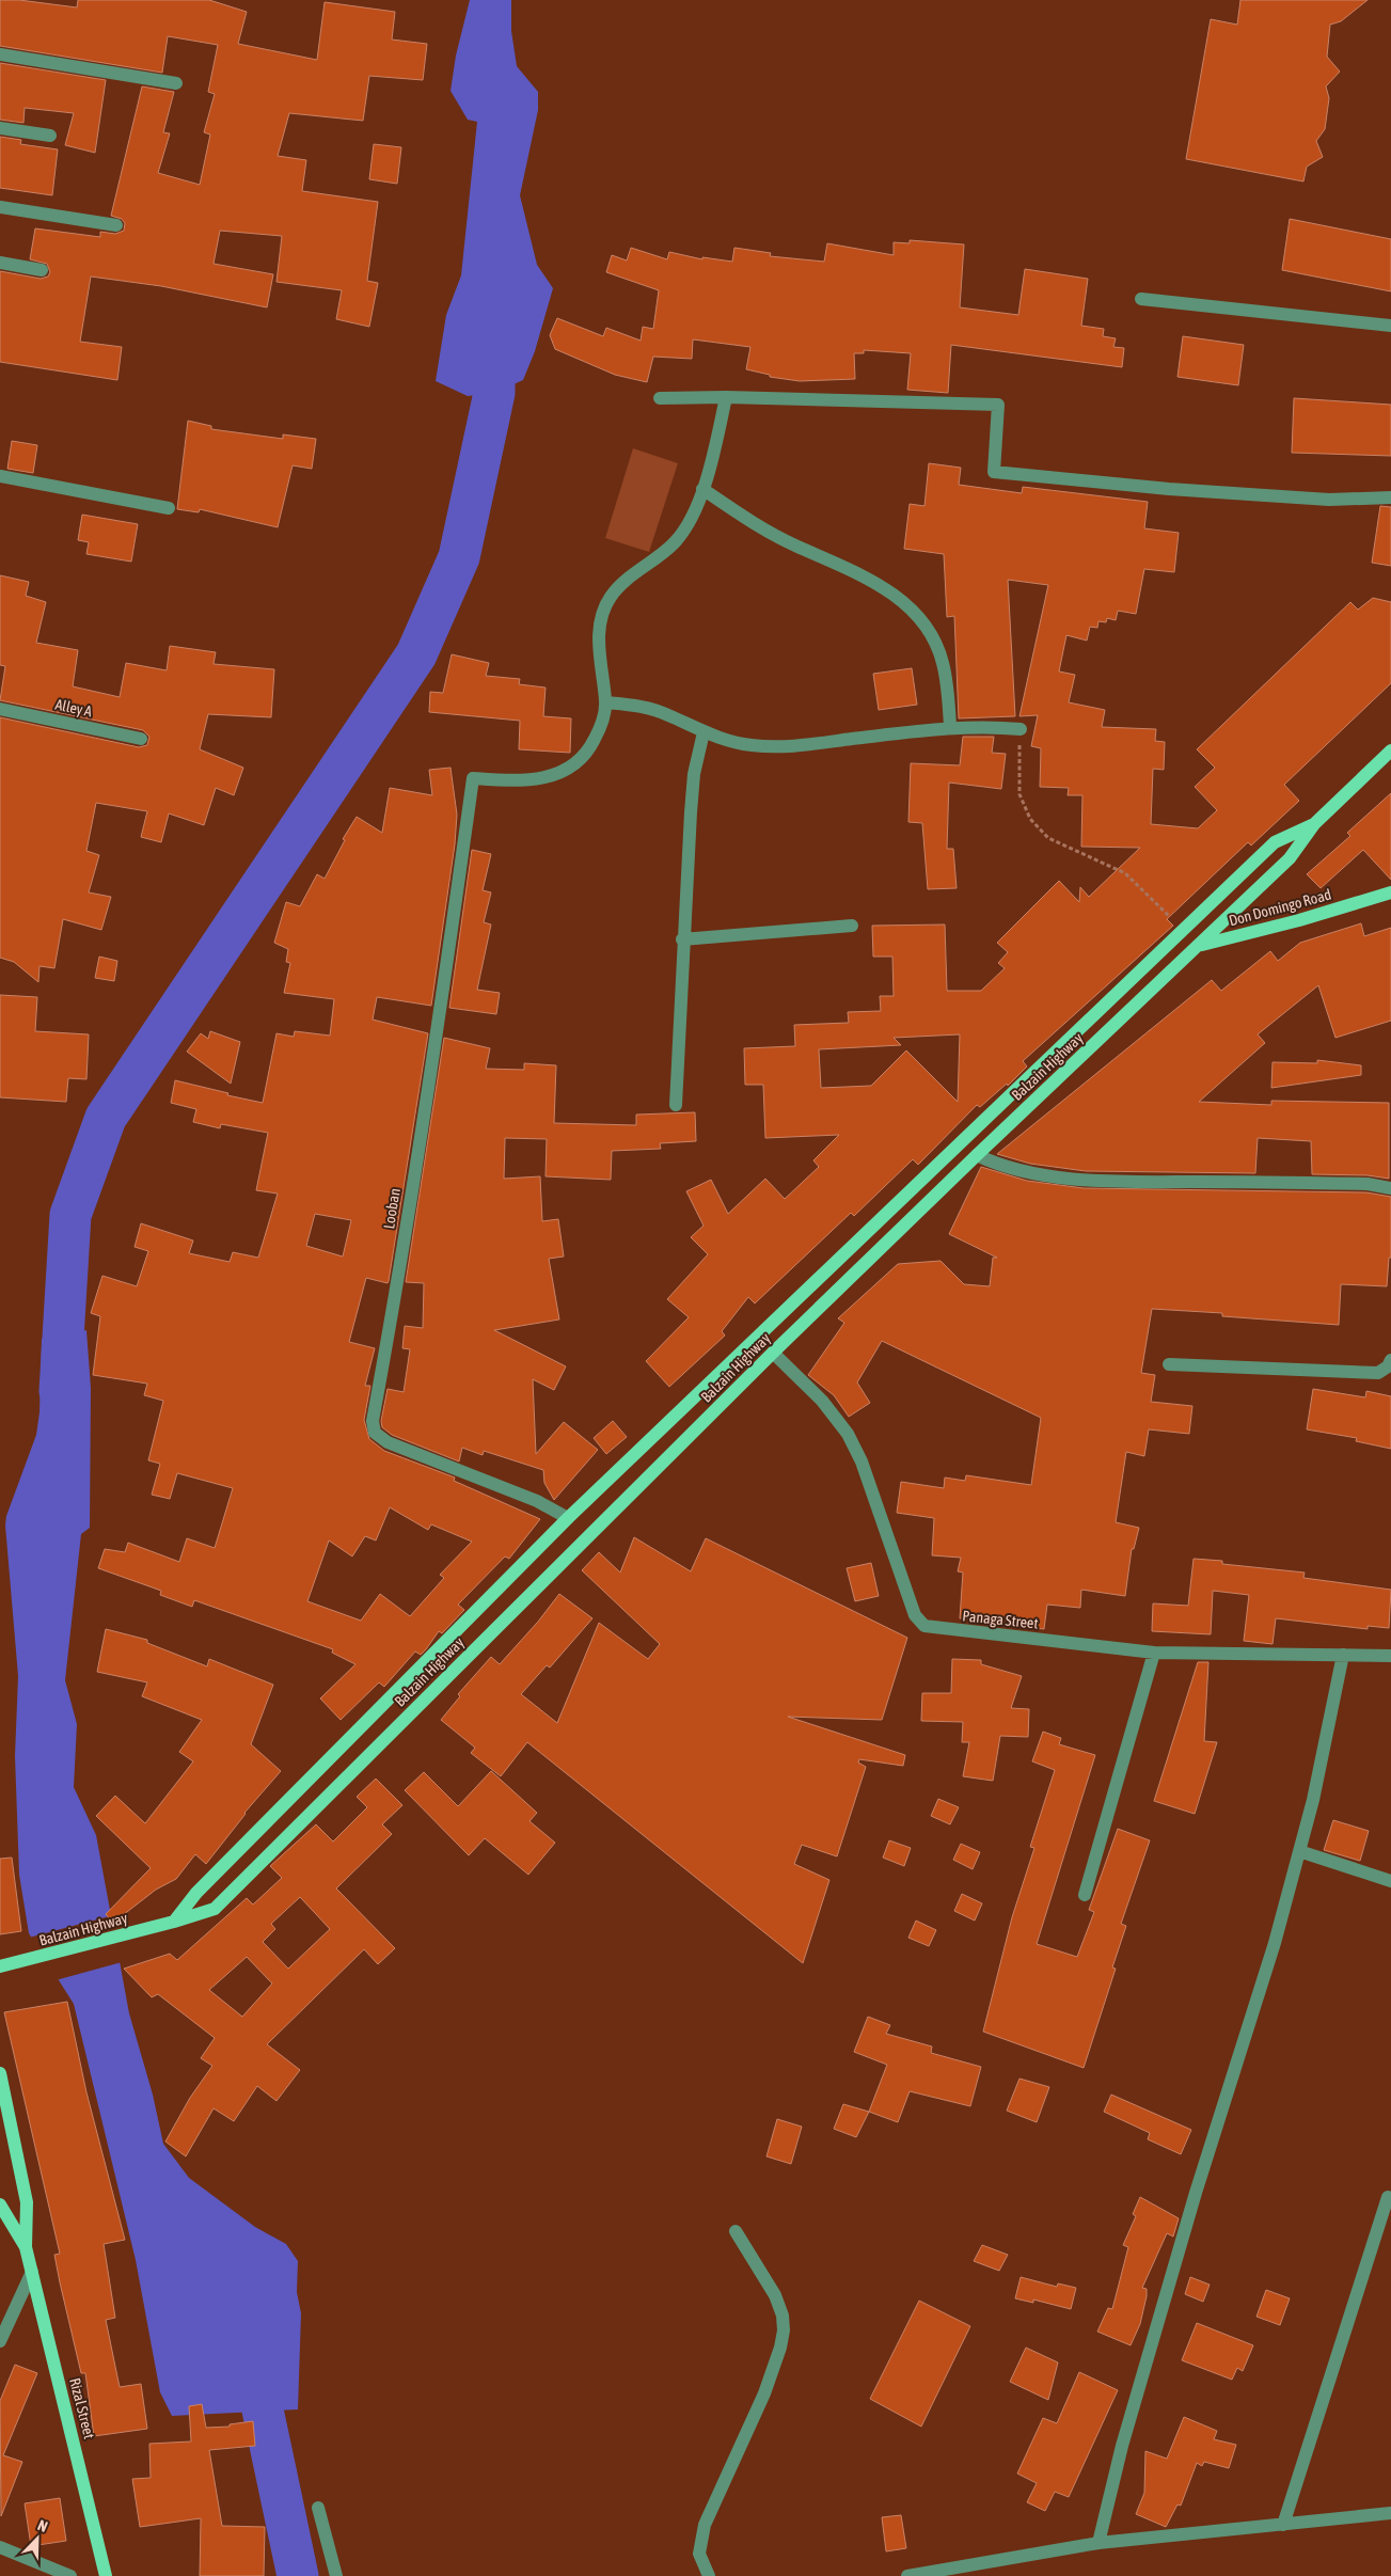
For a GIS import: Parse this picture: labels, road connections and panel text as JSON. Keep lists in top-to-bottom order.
{
  "streets": {
    "main road": ["Don Domingo Road", "Balzain Highway", "Rizal Street"],
    "street": ["Alley A", "Looban", "Panaga Street"]
  },
  "crossings": [
    ["Don Domingo Road", "Balzain Highway"],
    ["Balzain Highway", "Looban"],
    ["Balzain Highway", "Panaga Street"]
  ],
  "north": "top right"
}
